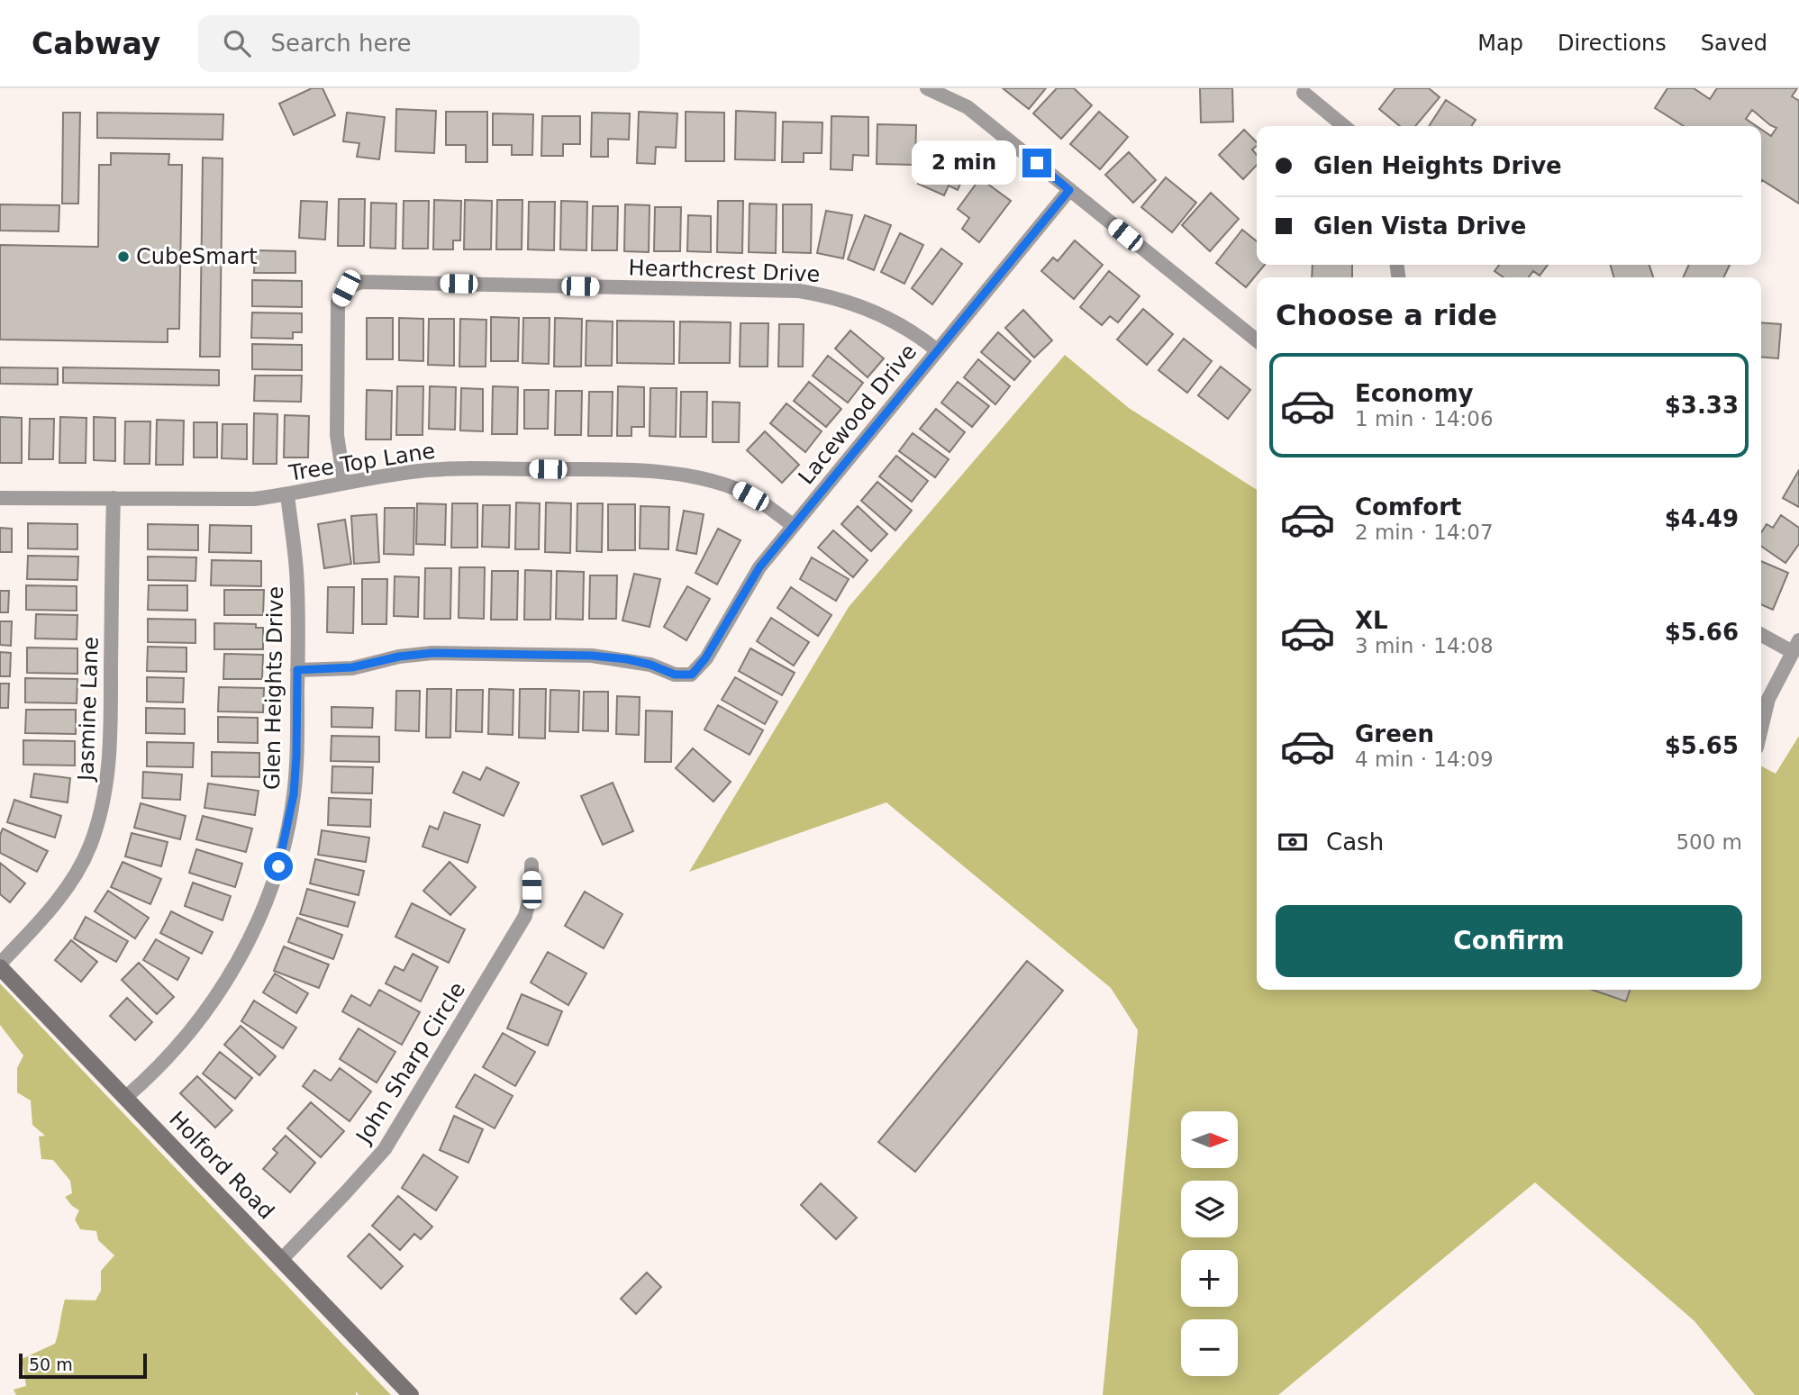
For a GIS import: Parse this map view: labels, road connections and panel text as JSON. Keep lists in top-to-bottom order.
{
  "streets": {
    "street": [
      "Hearthcrest Drive",
      "Lacewood Drive",
      "Tree Top Lane",
      "Glen Heights Drive",
      "Jasmine Lane",
      "John Sharp Circle",
      "Holford Road"
    ]
  },
  "crossings": [
    ["Hearthcrest Drive", "Lacewood Drive"],
    ["Hearthcrest Drive", "Tree Top Lane"],
    ["Lacewood Drive", "Tree Top Lane"],
    ["Lacewood Drive", "Glen Heights Drive"],
    ["Tree Top Lane", "Glen Heights Drive"],
    ["Tree Top Lane", "Jasmine Lane"],
    ["Glen Heights Drive", "Holford Road"],
    ["Jasmine Lane", "Holford Road"],
    ["John Sharp Circle", "Holford Road"]
  ],
  "places": ["CubeSmart"],
  "scale_bar": "50 m",
  "north": "right",
  "page": {
    "header": "Cabway",
    "search": "Search here",
    "nav": ["Map", "Directions", "Saved"],
    "banner": ["Glen Heights Drive", "Glen Vista Drive"],
    "bubble": "2 min",
    "heading": "Choose a ride",
    "list": [
      {
        "name": "Economy",
        "note": "1 min · 14:06",
        "value": "$3.33"
      },
      {
        "name": "Comfort",
        "note": "2 min · 14:07",
        "value": "$4.49"
      },
      {
        "name": "XL",
        "note": "3 min · 14:08",
        "value": "$5.66"
      },
      {
        "name": "Green",
        "note": "4 min · 14:09",
        "value": "$5.65"
      }
    ],
    "pay": ["Cash", "500 m"],
    "buttons": "Confirm",
    "map_buttons": ["+", "−"],
    "scale": "50 m"
  }
}
